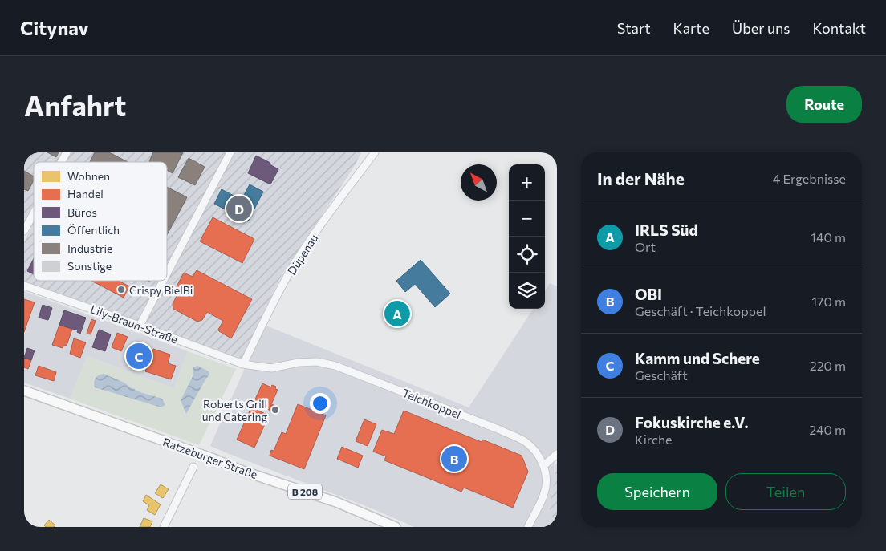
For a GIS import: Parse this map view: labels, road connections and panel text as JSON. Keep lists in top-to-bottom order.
{
  "streets": {
    "main road": ["Ratzeburger Straße", "B 208"],
    "street": ["Düpenau", "Lily-Braun-Straße", "Teichkoppel"]
  },
  "crossings": [
    ["Düpenau", "Lily-Braun-Straße"],
    ["Düpenau", "Teichkoppel"],
    ["Lily-Braun-Straße", "Teichkoppel"]
  ],
  "places": ["Crispy BielBi", "Roberts Grill und Catering"],
  "legend": [
    "Wohnen",
    "Handel",
    "Büros",
    "Öffentlich",
    "Industrie",
    "Sonstige"
  ],
  "north": "top left",
  "page": {
    "header": "Citynav",
    "nav": [
      "Start",
      "Karte",
      "Über uns",
      "Kontakt"
    ],
    "buttons": [
      "Route",
      ["Speichern", "Teilen"]
    ],
    "title": "Anfahrt",
    "heading": ["In der Nähe", "4 Ergebnisse"],
    "map_buttons": ["+", "−"],
    "pins": [
      "D",
      "A",
      "C",
      "B"
    ],
    "list": [
      {
        "mark": "A",
        "name": "IRLS Süd",
        "note": "Ort",
        "value": "140 m"
      },
      {
        "mark": "B",
        "name": "OBI",
        "note": "Geschäft · Teichkoppel",
        "value": "170 m"
      },
      {
        "mark": "C",
        "name": "Kamm und Schere",
        "note": "Geschäft",
        "value": "220 m"
      },
      {
        "mark": "D",
        "name": "Fokuskirche e.V.",
        "note": "Kirche",
        "value": "240 m"
      }
    ]
  }
}
